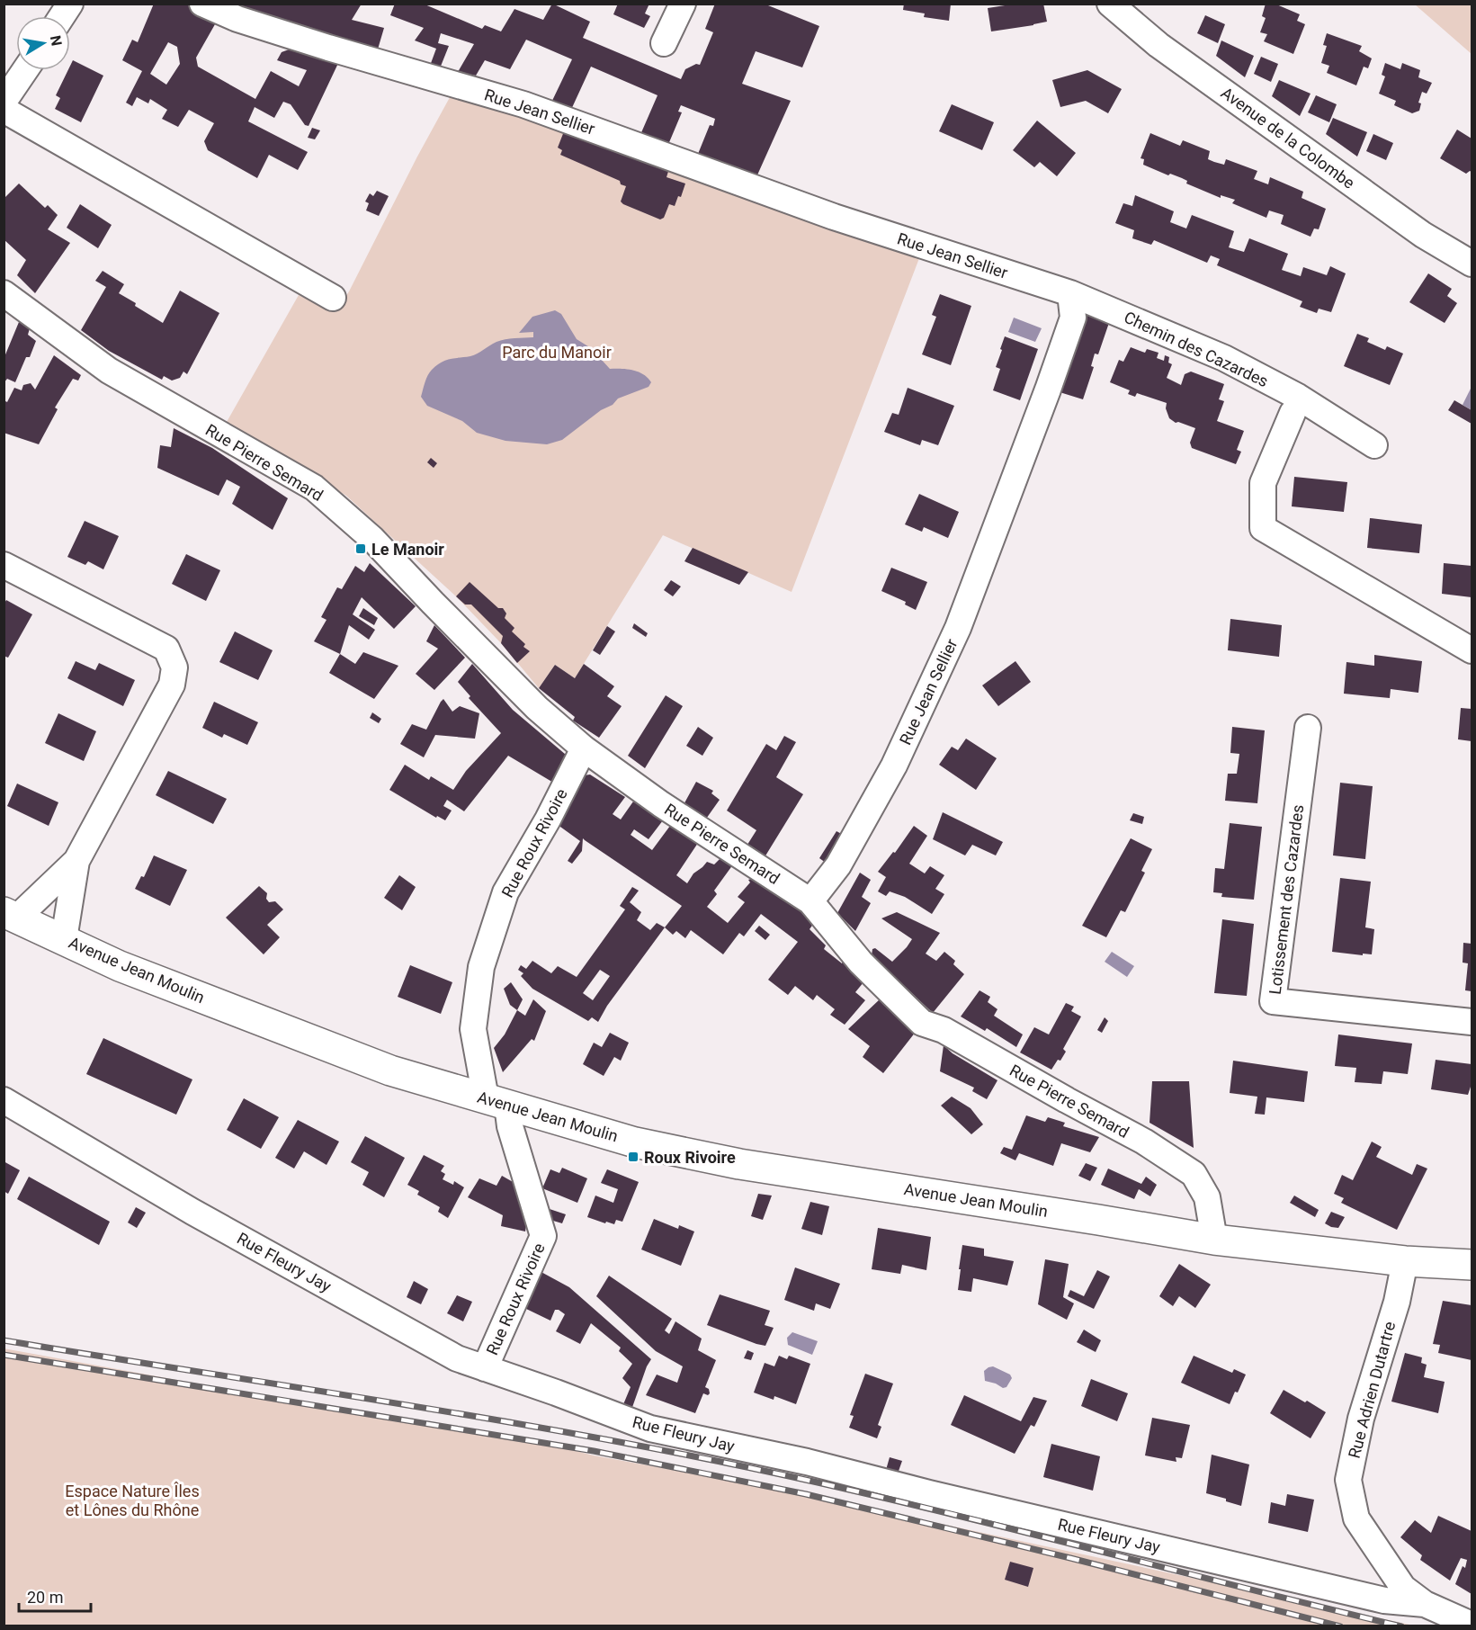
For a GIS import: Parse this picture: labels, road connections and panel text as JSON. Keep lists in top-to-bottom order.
{
  "streets": {
    "main road": ["Avenue Jean Moulin"],
    "street": [
      "Rue Jean Sellier",
      "Avenue de la Colombe",
      "Chemin des Cazardes",
      "Rue Pierre Semard",
      "Rue Roux Rivoire",
      "Lotissement des Cazardes",
      "Rue Fleury Jay",
      "Rue Adrien Dutartre"
    ]
  },
  "crossings": [
    ["Rue Jean Sellier", "Chemin des Cazardes"],
    ["Rue Jean Sellier", "Rue Pierre Semard"],
    ["Rue Pierre Semard", "Rue Roux Rivoire"],
    ["Rue Pierre Semard", "Avenue Jean Moulin"],
    ["Rue Roux Rivoire", "Avenue Jean Moulin"],
    ["Rue Roux Rivoire", "Rue Fleury Jay"],
    ["Rue Fleury Jay", "Rue Adrien Dutartre"]
  ],
  "parks": ["Parc du Manoir", "Espace Nature Îles et Lônes du Rhône"],
  "places": {
    "transit": ["Le Manoir", "Roux Rivoire"]
  },
  "scale_bar": "20 m",
  "north": "right"
}
